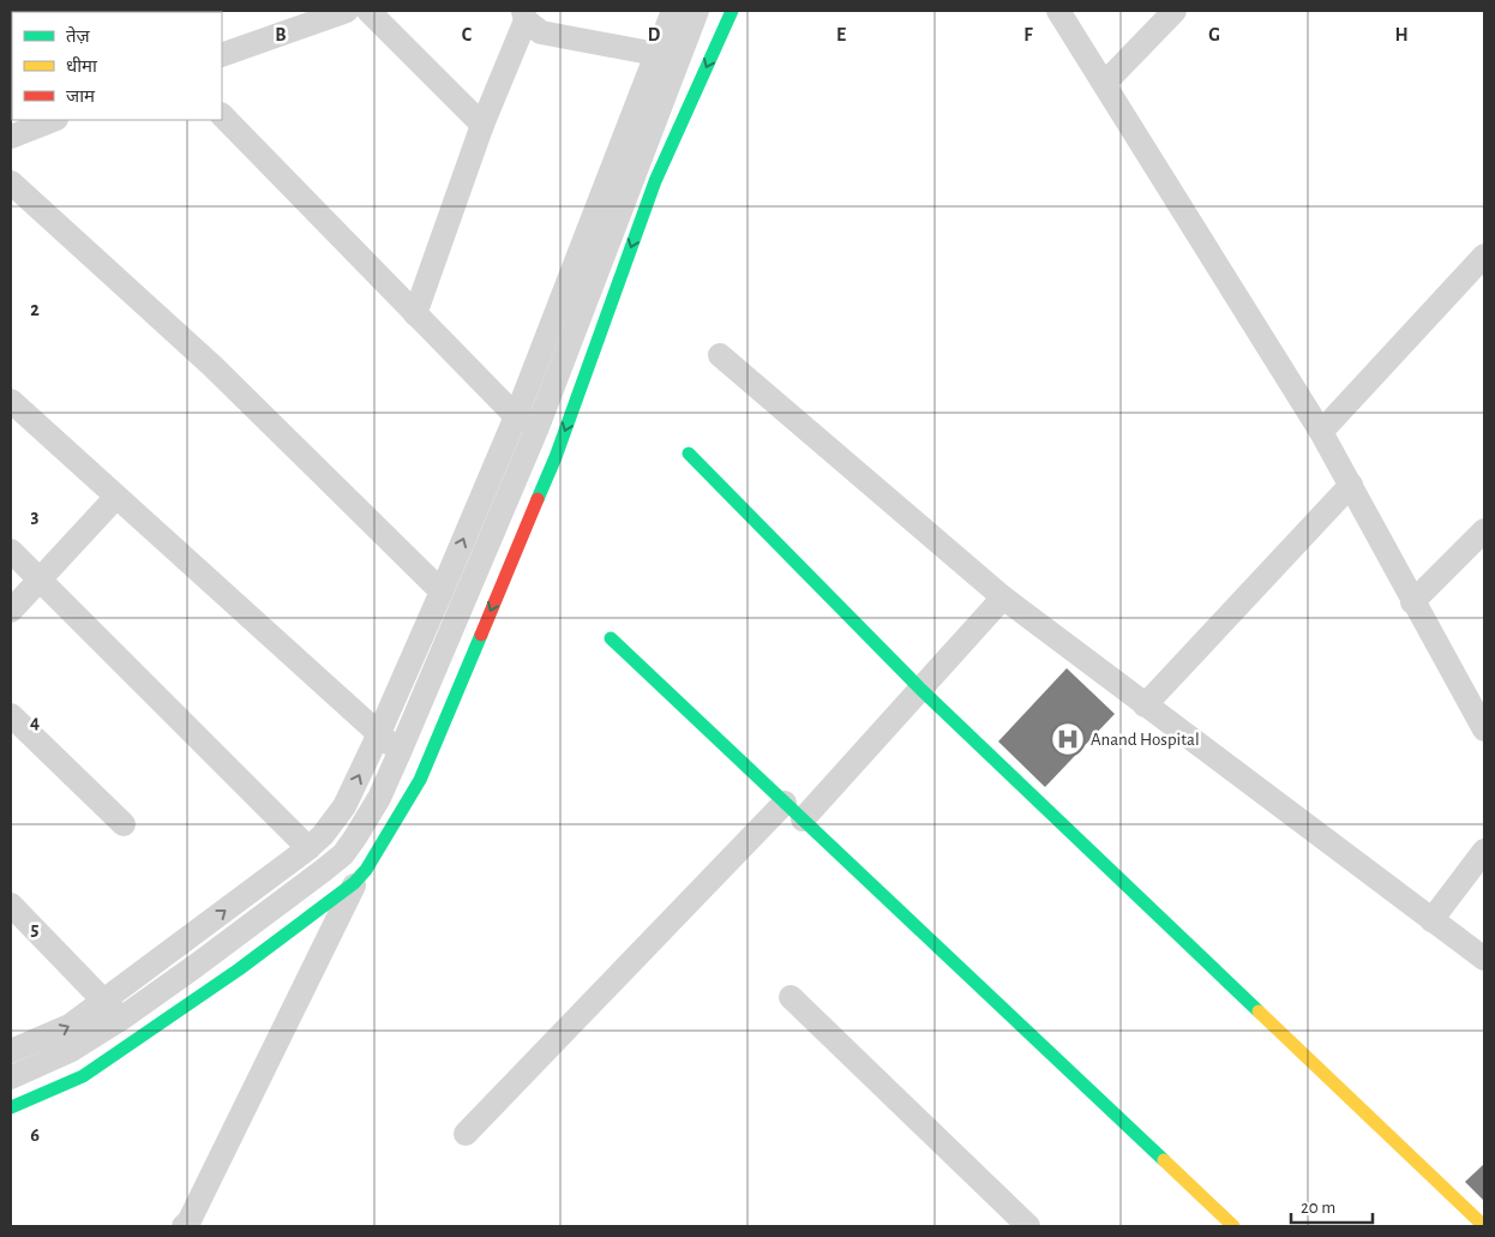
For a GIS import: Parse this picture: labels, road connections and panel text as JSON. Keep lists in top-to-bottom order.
{
  "places": {
    "hospital": ["Anand Hospital"]
  },
  "legend": ["तेज़", "धीमा", "जाम"],
  "scale_bar": "20 m",
  "grid": {
    "columns": [
      "B",
      "C",
      "D",
      "E",
      "F",
      "G",
      "H"
    ],
    "rows": [
      "2",
      "3",
      "4",
      "5",
      "6"
    ]
  }
}
